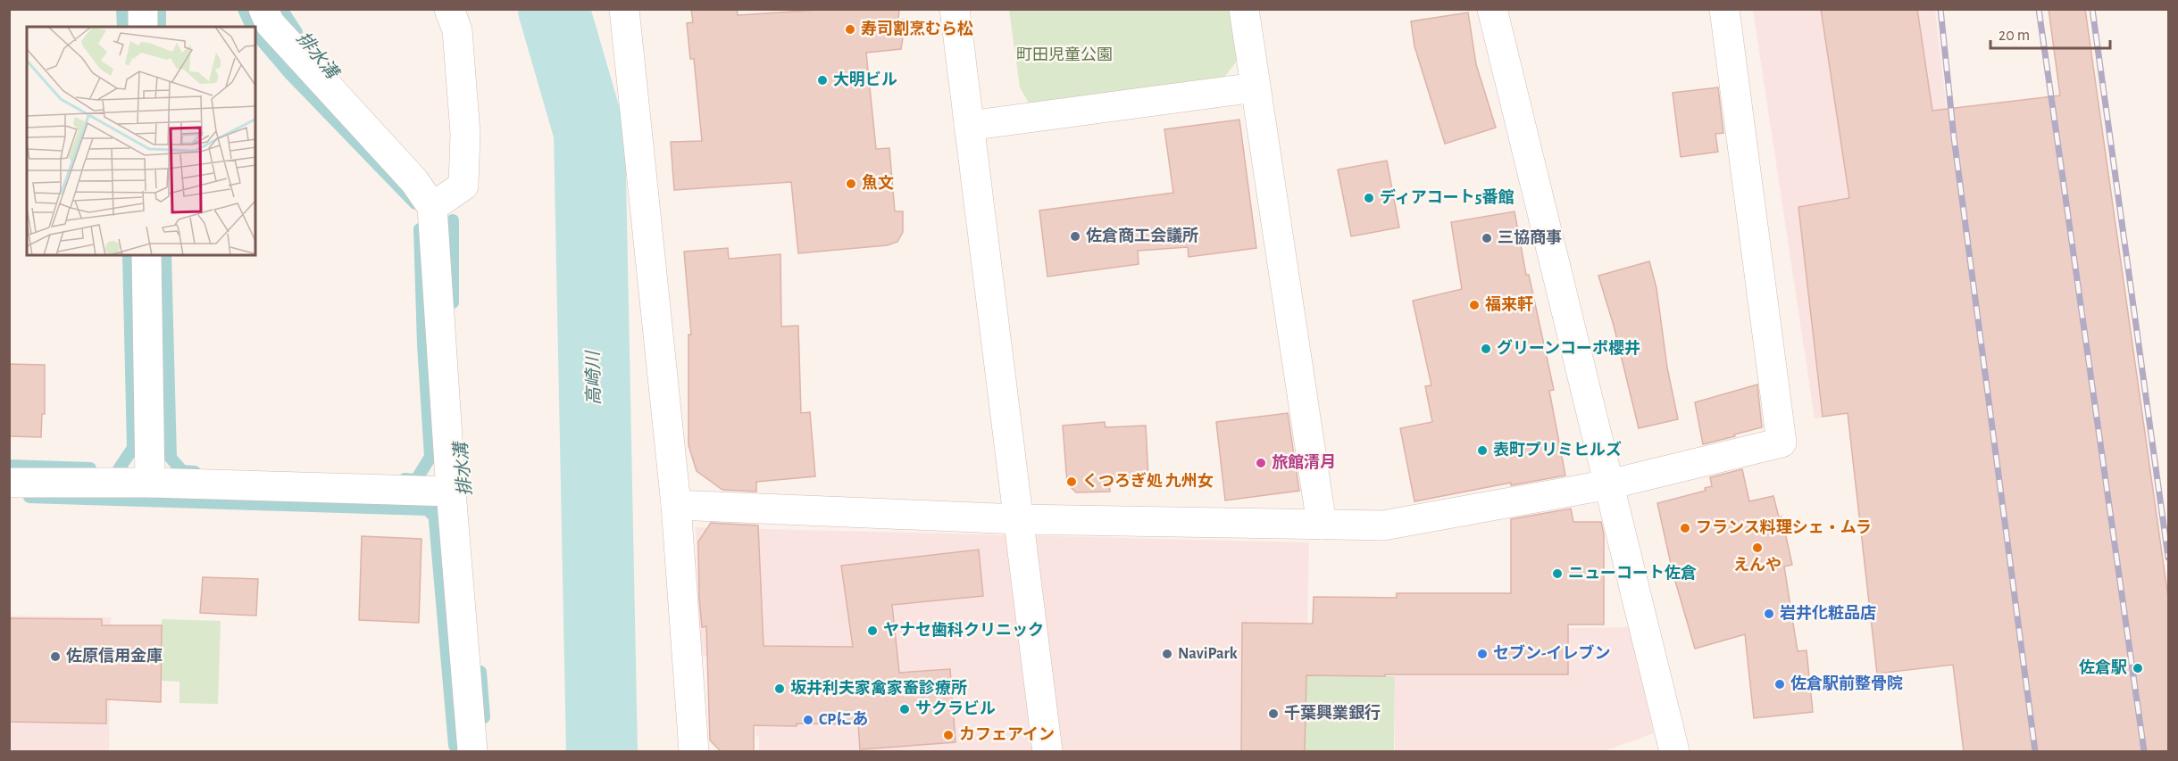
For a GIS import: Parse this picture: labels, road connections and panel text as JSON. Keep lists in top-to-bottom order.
{
  "water": ["排水溝", "高崎川"],
  "parks": ["町田児童公園"],
  "places": [
    "寿司割烹むら松",
    "大明ビル",
    "魚文",
    "ディアコート5番館",
    "佐倉商工会議所",
    "三協商事",
    "福来軒",
    "グリーンコーポ櫻井",
    "表町プリミヒルズ",
    "旅館清月",
    "くつろぎ処 九州女",
    "フランス料理シェ・ムラ",
    "えんや",
    "ニューコート佐倉",
    "岩井化粧品店",
    "ヤナセ歯科クリニック",
    "NaviPark",
    "セブン-イレブン",
    "佐原信用金庫",
    "佐倉駅",
    "佐倉駅前整骨院",
    "坂井利夫家禽家畜診療所",
    "サクラビル",
    "千葉興業銀行",
    "CPにあ",
    "カフェアイン"
  ],
  "scale_bar": "20 m"
}
